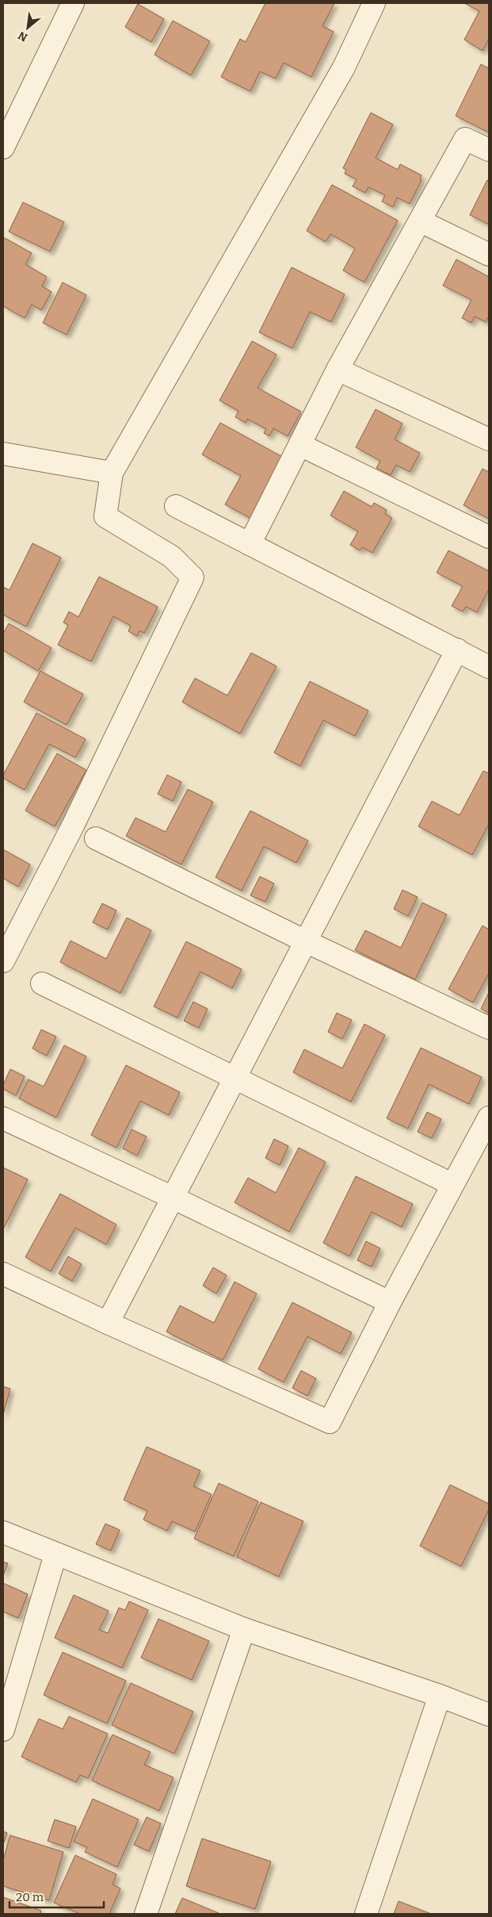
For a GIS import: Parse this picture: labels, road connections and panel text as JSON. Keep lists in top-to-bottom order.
{
  "scale_bar": "20 m",
  "north": "bottom left"
}
